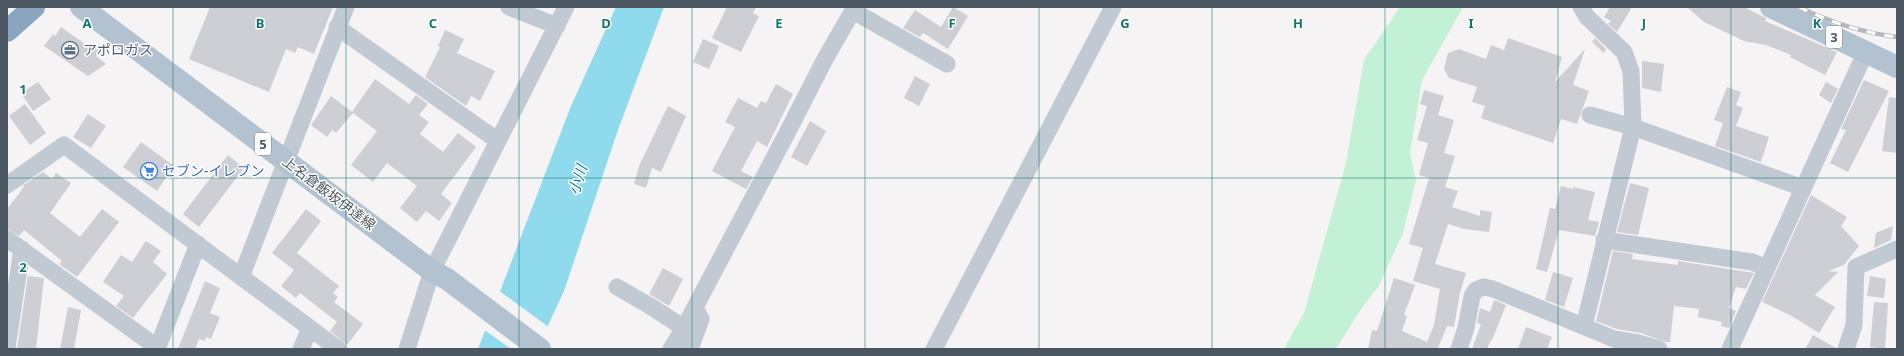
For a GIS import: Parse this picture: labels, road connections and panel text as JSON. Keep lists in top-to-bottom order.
{
  "streets": {
    "main road": ["3", "5", "上名倉飯坂伊達線"]
  },
  "water": ["小川"],
  "places": {
    "office": ["アポロガス"],
    "supermarket": ["セブン-イレブン"]
  },
  "grid": {
    "columns": [
      "A",
      "B",
      "C",
      "D",
      "E",
      "F",
      "G",
      "H",
      "I",
      "J",
      "K"
    ],
    "rows": ["1", "2"]
  }
}
